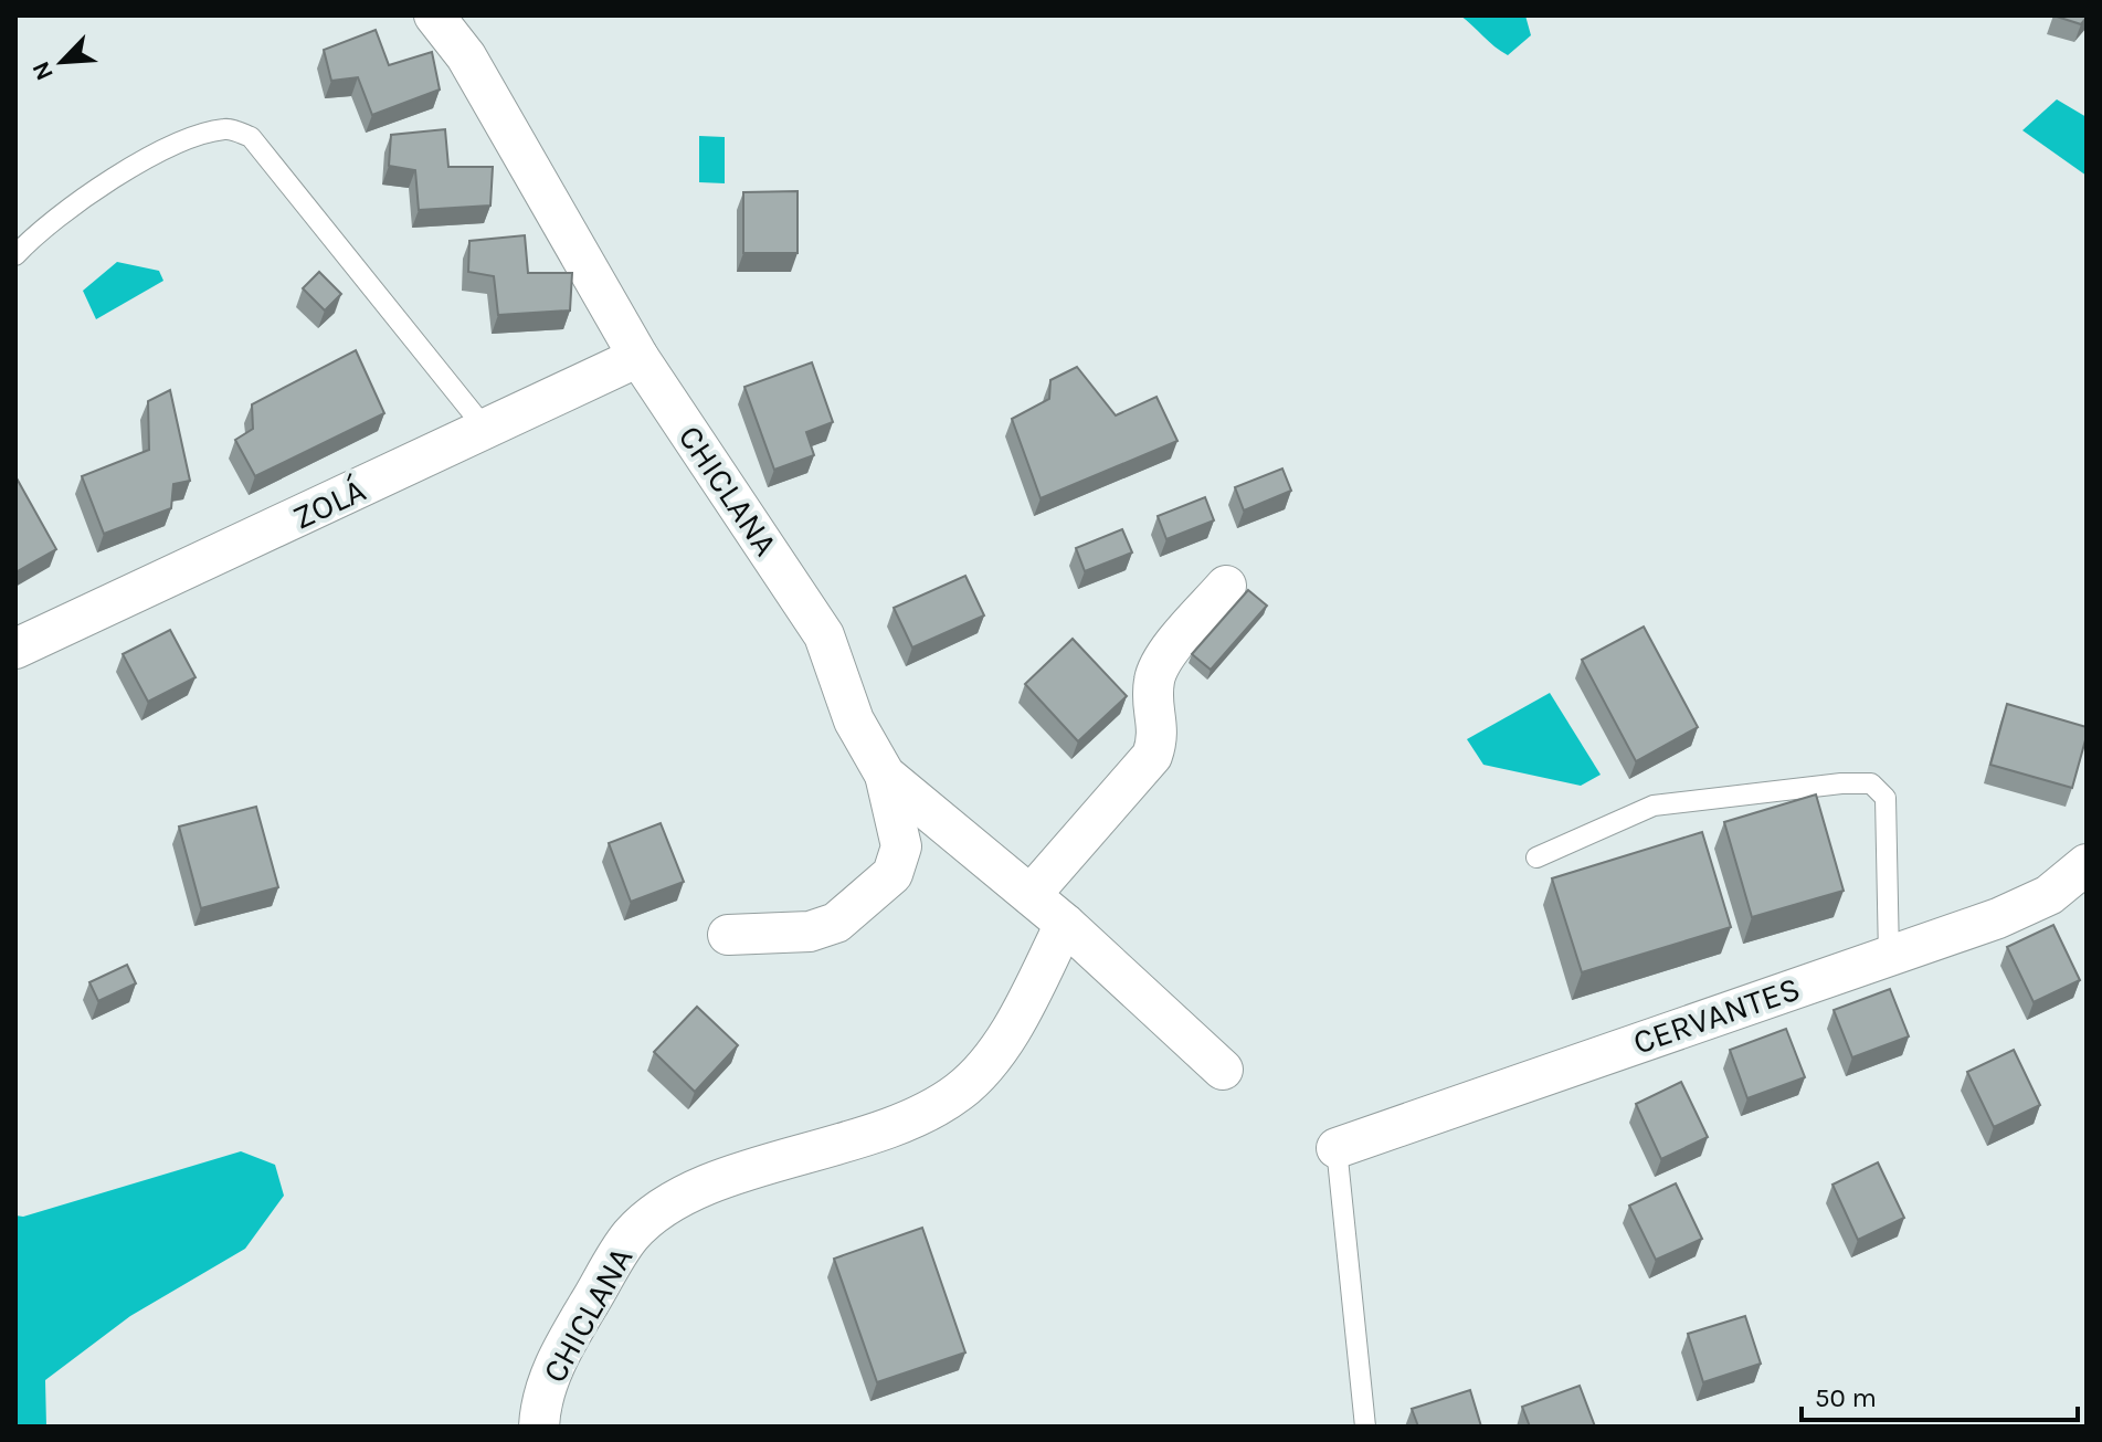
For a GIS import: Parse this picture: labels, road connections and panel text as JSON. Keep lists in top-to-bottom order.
{
  "streets": {
    "street": ["CHICLANA", "ZOLÁ", "CERVANTES"]
  },
  "crossings": [
    ["CHICLANA", "ZOLÁ"]
  ],
  "scale_bar": "50 m",
  "north": "bottom left"
}
